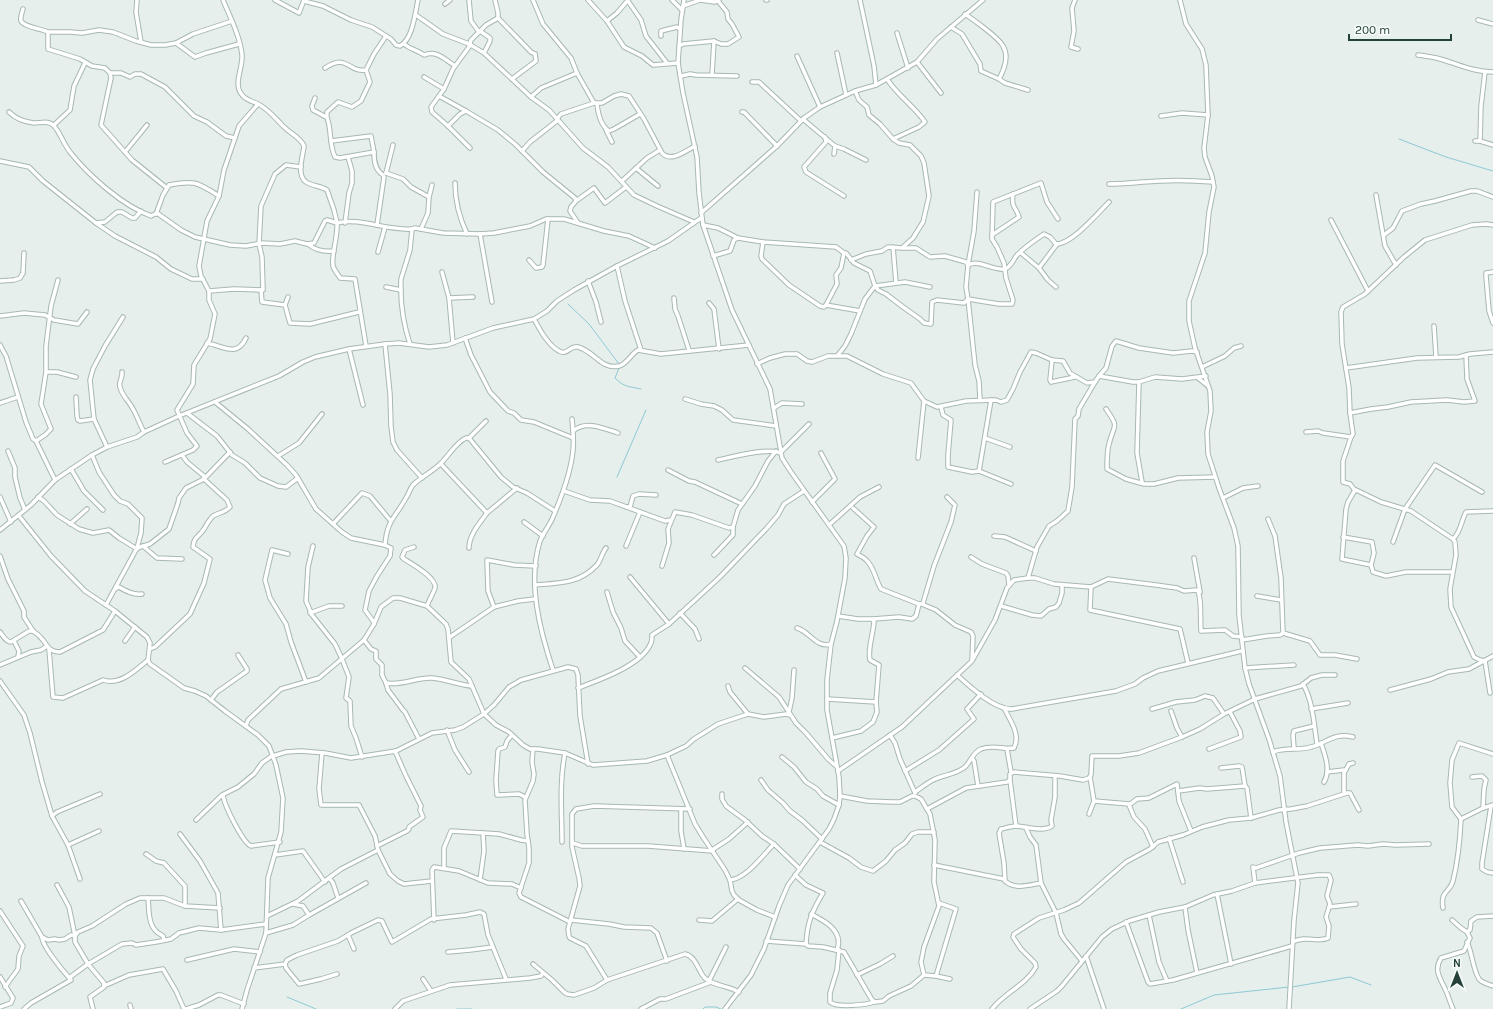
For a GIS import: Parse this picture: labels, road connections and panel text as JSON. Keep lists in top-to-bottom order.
{
  "scale_bar": "200 m",
  "north": "top"
}
